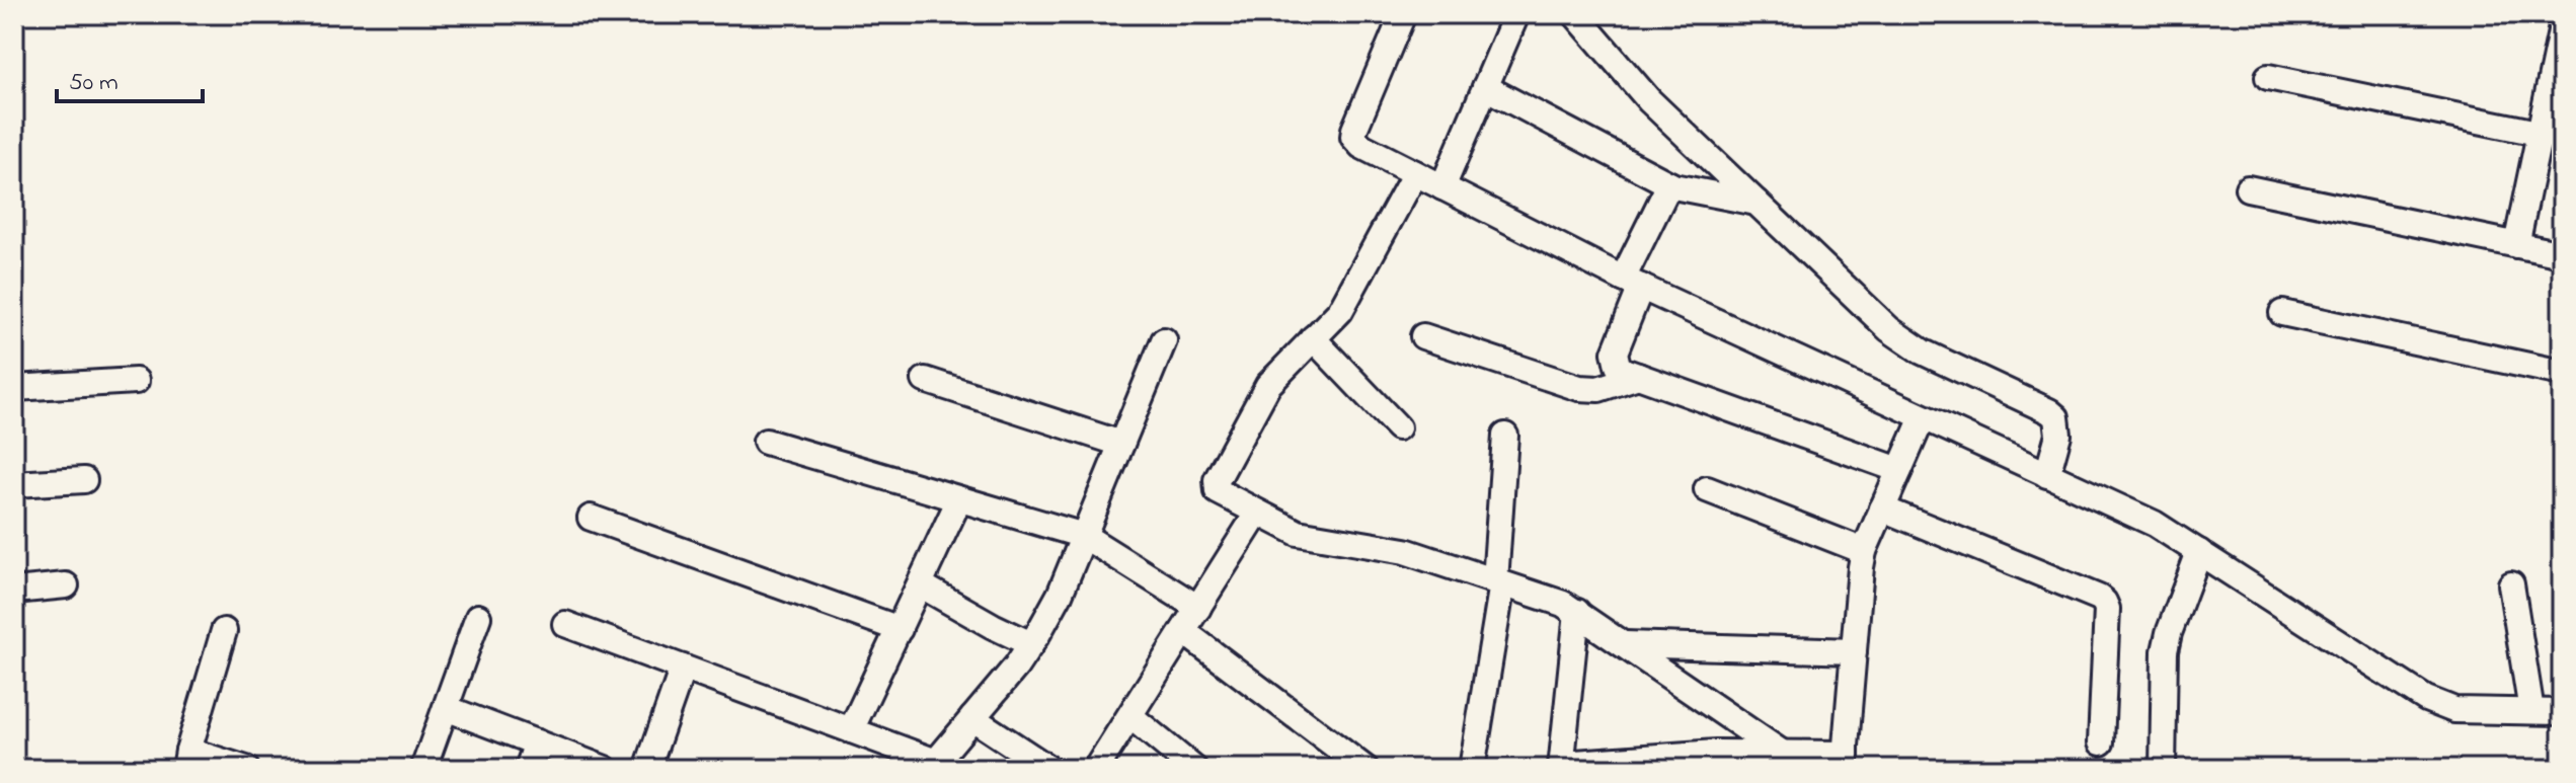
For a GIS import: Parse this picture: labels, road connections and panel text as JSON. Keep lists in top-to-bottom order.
{
  "scale_bar": "50 m"
}
